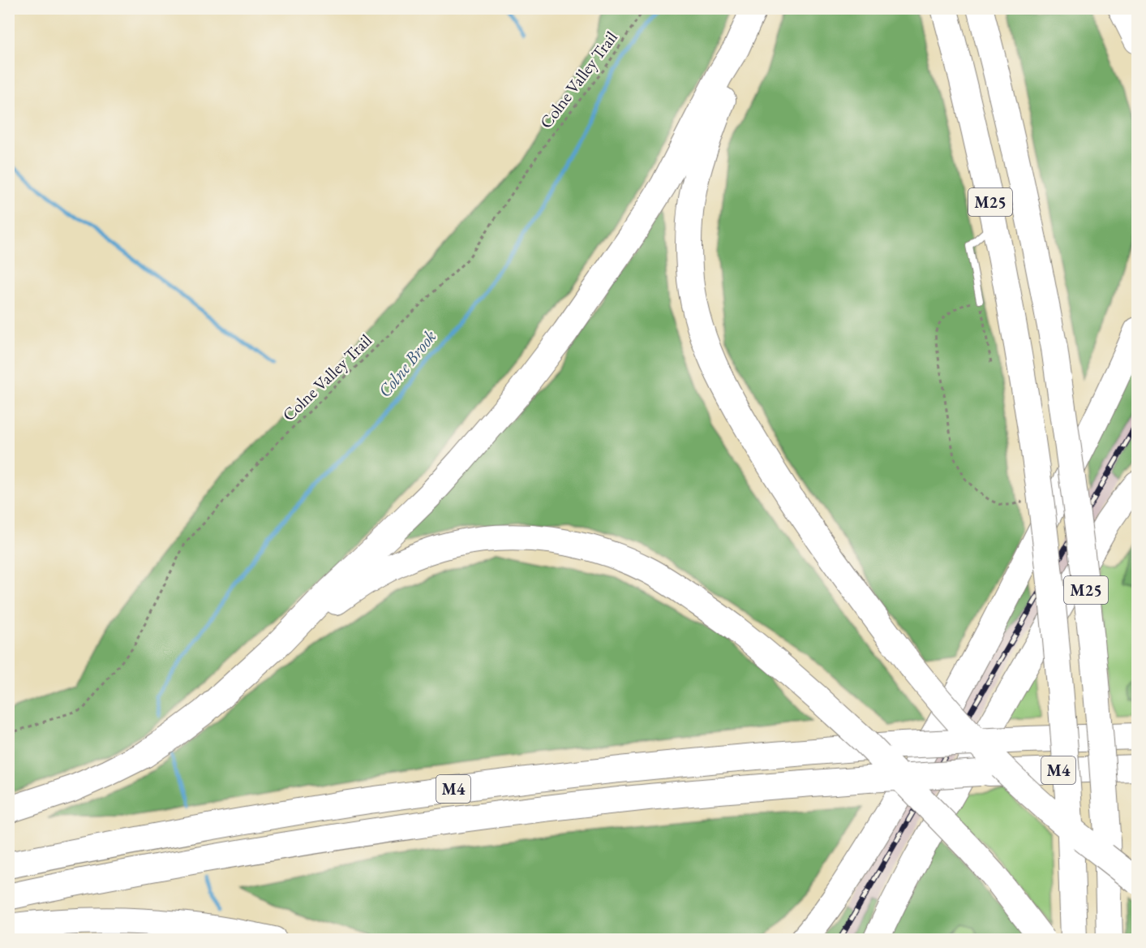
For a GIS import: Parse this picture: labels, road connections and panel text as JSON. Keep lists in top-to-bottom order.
{
  "streets": {
    "highway": ["M25", "M4"],
    "path": ["Colne Valley Trail"]
  },
  "water": ["Colne Brook"]
}
